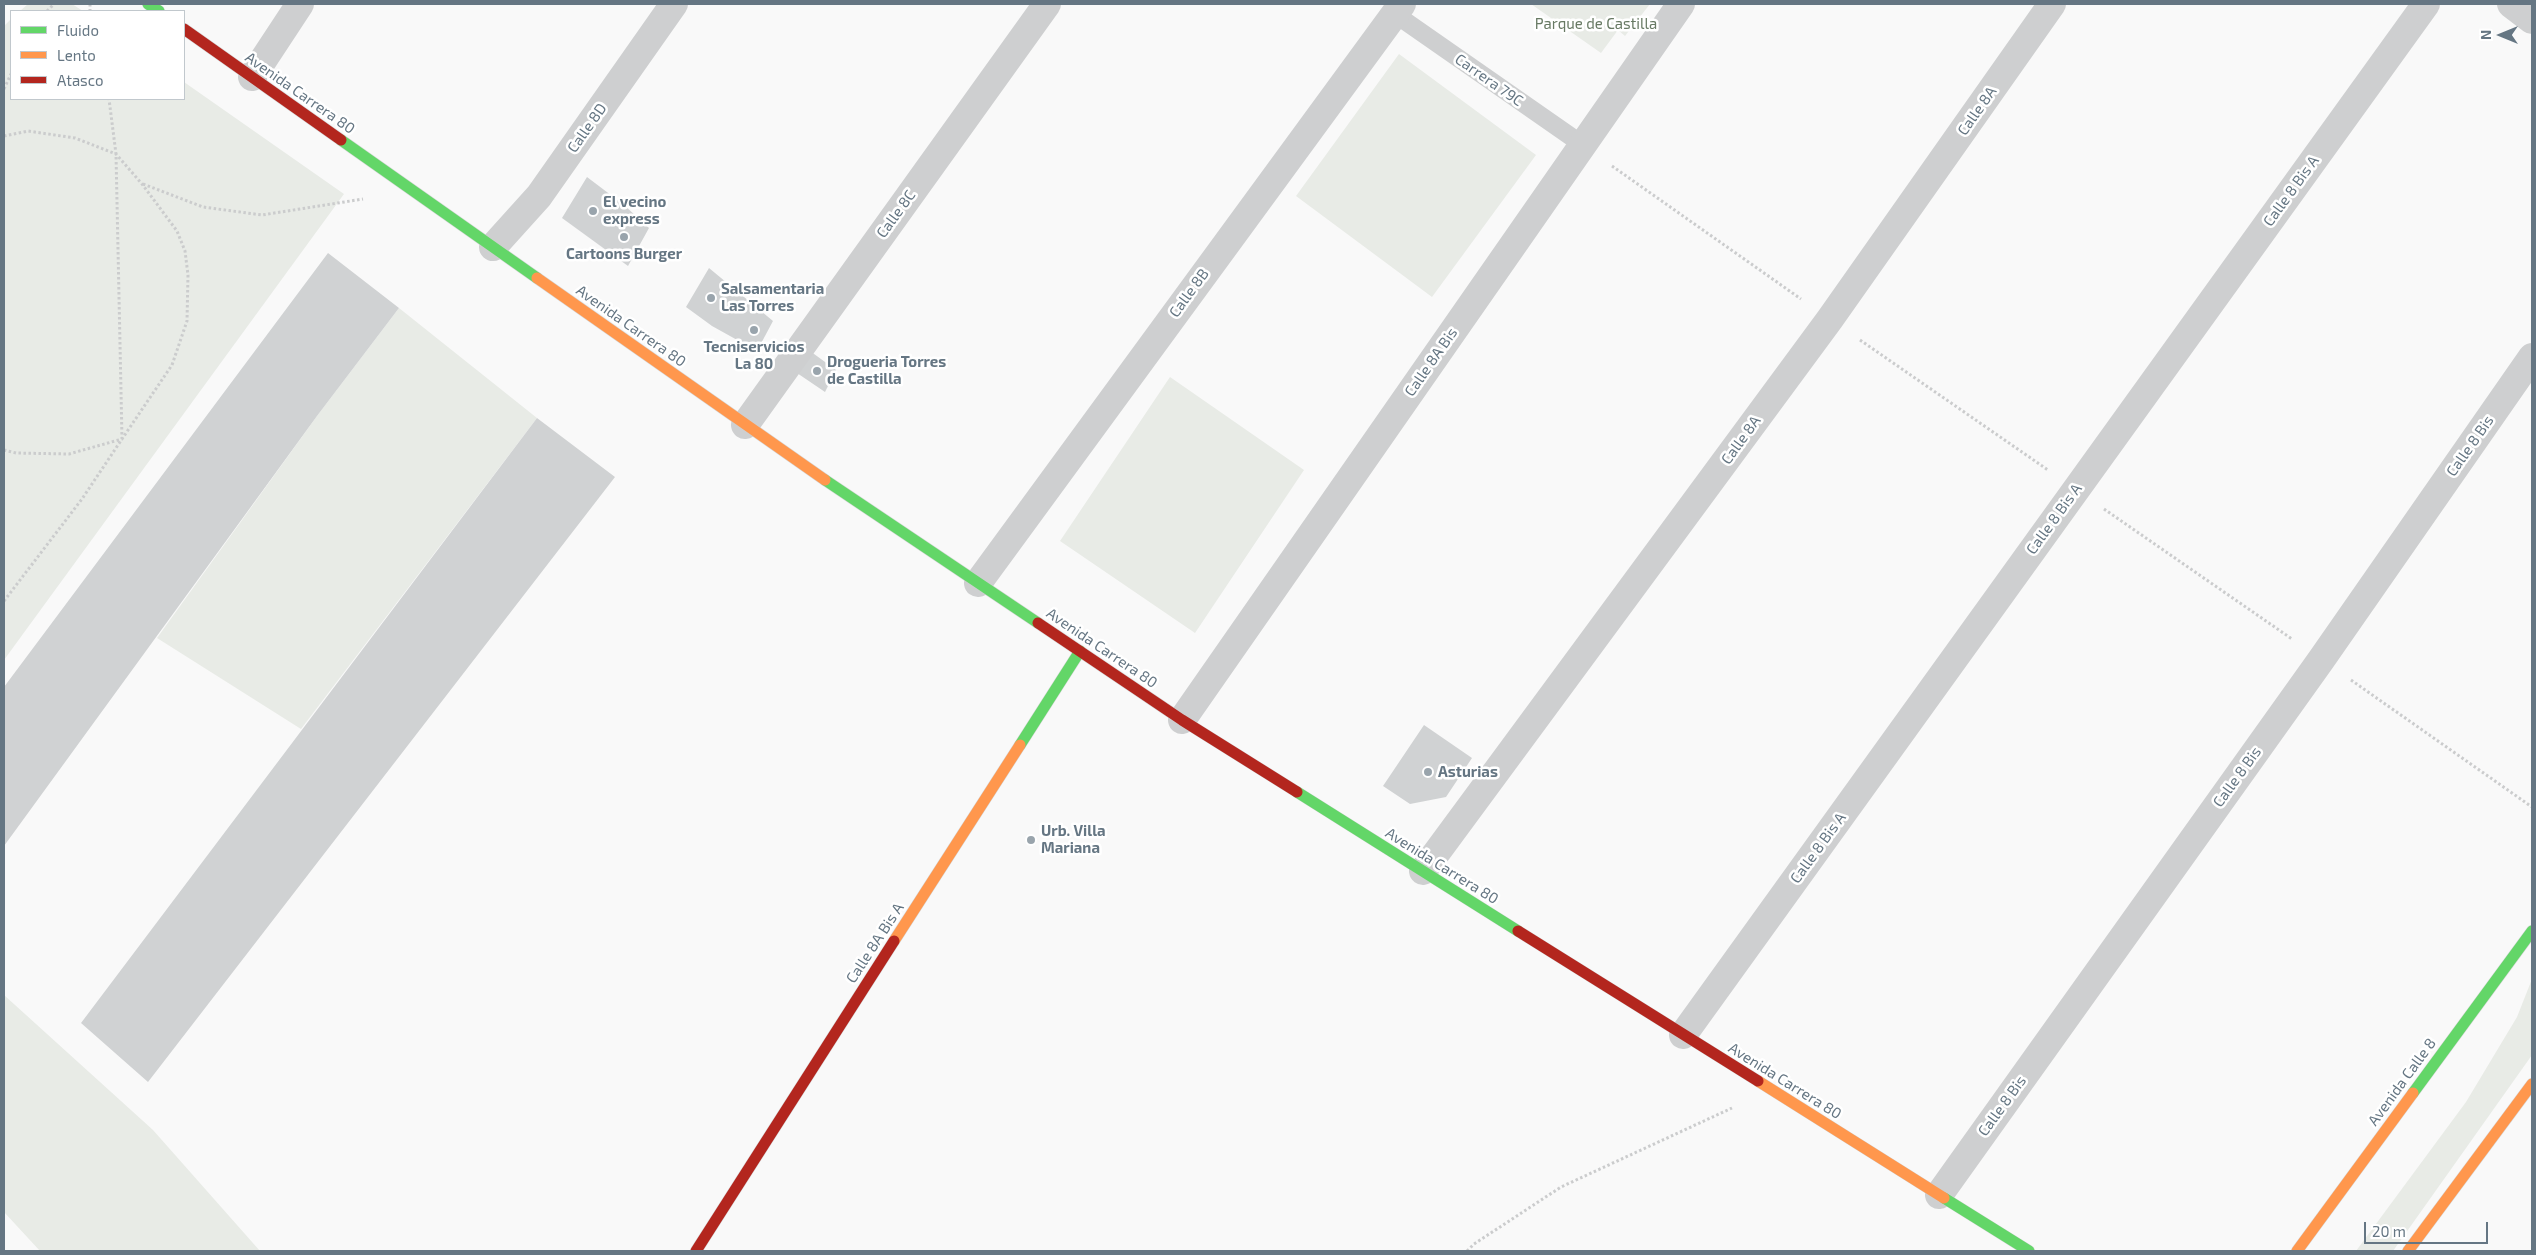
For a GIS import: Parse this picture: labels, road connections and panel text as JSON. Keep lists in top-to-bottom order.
{
  "streets": {
    "street": [
      "Avenida Carrera 80",
      "Calle 8A",
      "Calle 8D",
      "Calle 8 Bis A",
      "Calle 8C",
      "Calle 8B",
      "Calle 8A Bis",
      "Calle 8 Bis",
      "Calle 8A Bis A",
      "Avenida Calle 8"
    ],
    "lane": ["Carrera 79C"]
  },
  "crossings": [
    ["Carrera 79C", "Calle 8B"],
    ["Carrera 79C", "Calle 8A Bis"],
    ["Avenida Carrera 80", "Calle 8A"],
    ["Avenida Carrera 80", "Calle 8D"],
    ["Avenida Carrera 80", "Calle 8 Bis A"],
    ["Avenida Carrera 80", "Calle 8C"],
    ["Avenida Carrera 80", "Calle 8B"],
    ["Avenida Carrera 80", "Calle 8A Bis"],
    ["Avenida Carrera 80", "Calle 8 Bis"],
    ["Avenida Carrera 80", "Calle 8A Bis A"]
  ],
  "parks": ["Parque de Castilla"],
  "places": [
    "El vecino express",
    "Cartoons Burger",
    "Salsamentaria Las Torres",
    "Tecniservicios La 80",
    "Drogueria Torres de Castilla",
    "Asturias",
    "Urb. Villa Mariana"
  ],
  "legend": ["Fluido", "Lento", "Atasco"],
  "scale_bar": "20 m",
  "north": "left"
}
